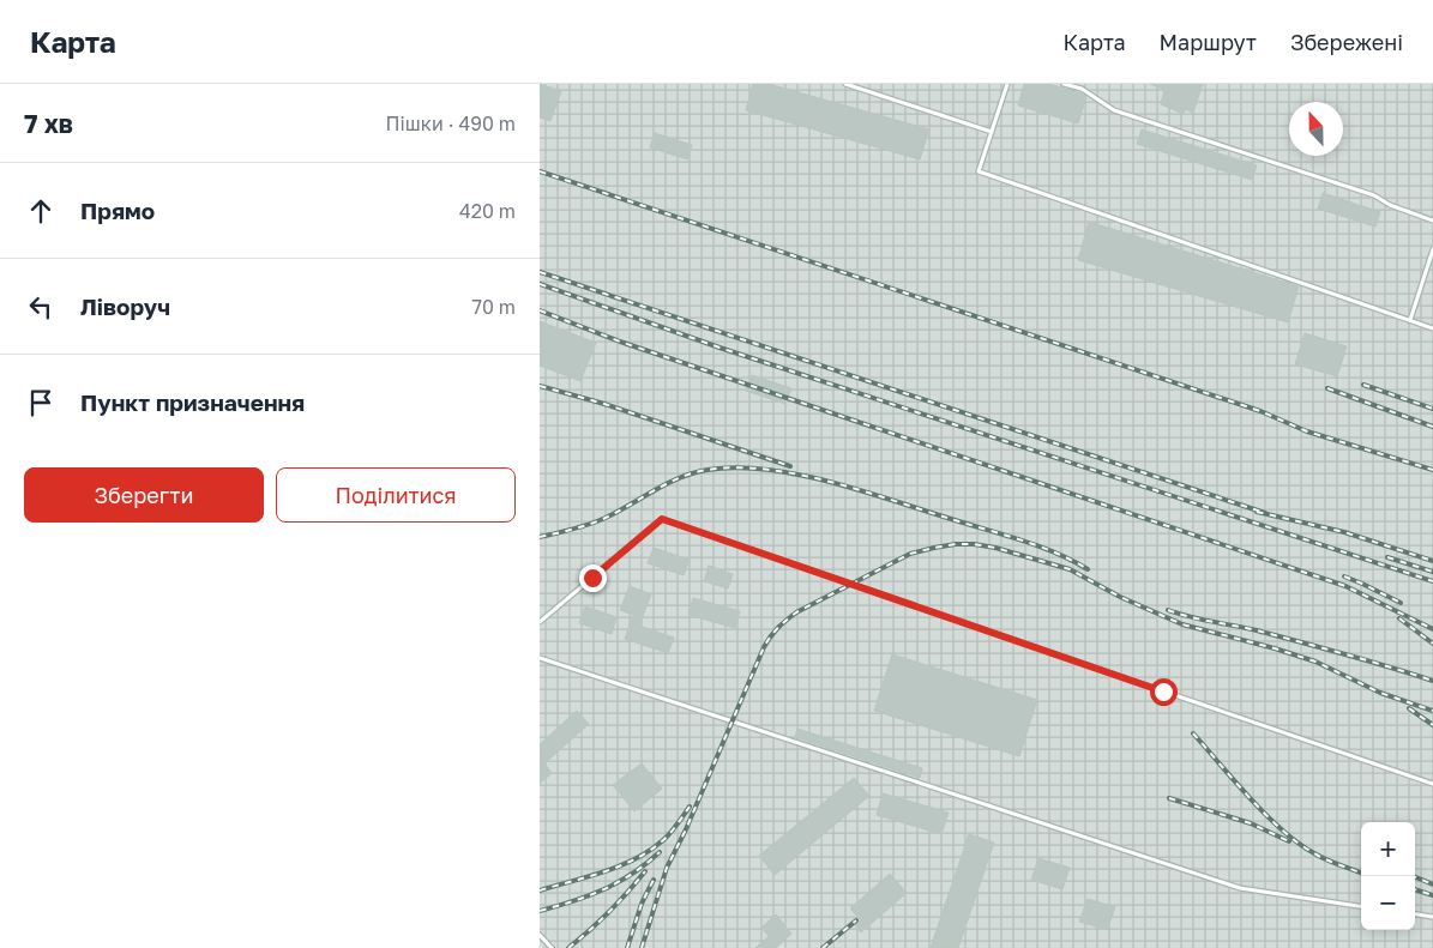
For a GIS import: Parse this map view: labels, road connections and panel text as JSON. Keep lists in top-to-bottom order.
{
  "north": "top",
  "page": {
    "header": "Карта",
    "nav": ["Карта", "Маршрут", "Збережені"],
    "heading": ["7 хв", "Пішки · 490 m"],
    "list": [
      ["Прямо", "420 m"],
      ["Ліворуч", "70 m"],
      "Пункт призначення"
    ],
    "buttons": ["Зберегти", "Поділитися"],
    "map_buttons": ["+", "−"]
  }
}
